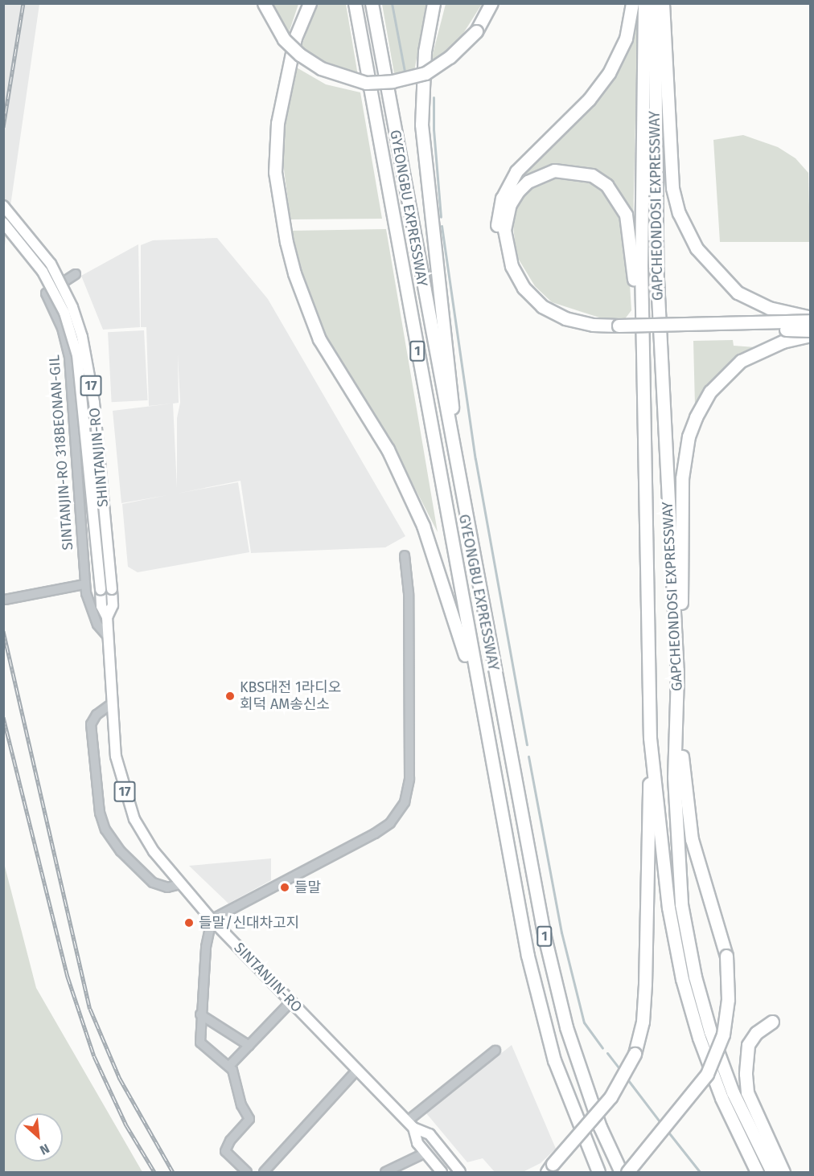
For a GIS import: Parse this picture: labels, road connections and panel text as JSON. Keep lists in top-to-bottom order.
{
  "streets": {
    "highway": ["GAPCHEONDOSI EXPRESSWAY", "GYEONGBU EXPRESSWAY", "1"],
    "main road": ["17", "SHINTANJIN-RO", "SINTANJIN-RO"],
    "street": ["SINTANJIN-RO 318BEONAN-GIL"]
  },
  "crossings": [
    ["SINTANJIN-RO 318BEONAN-GIL", "SINTANJIN-RO"],
    ["SHINTANJIN-RO", "SINTANJIN-RO"]
  ],
  "places": ["KBS대전 1라디오 회덕 AM송신소", "들말", "들말/신대차고지"],
  "north": "bottom right"
}
